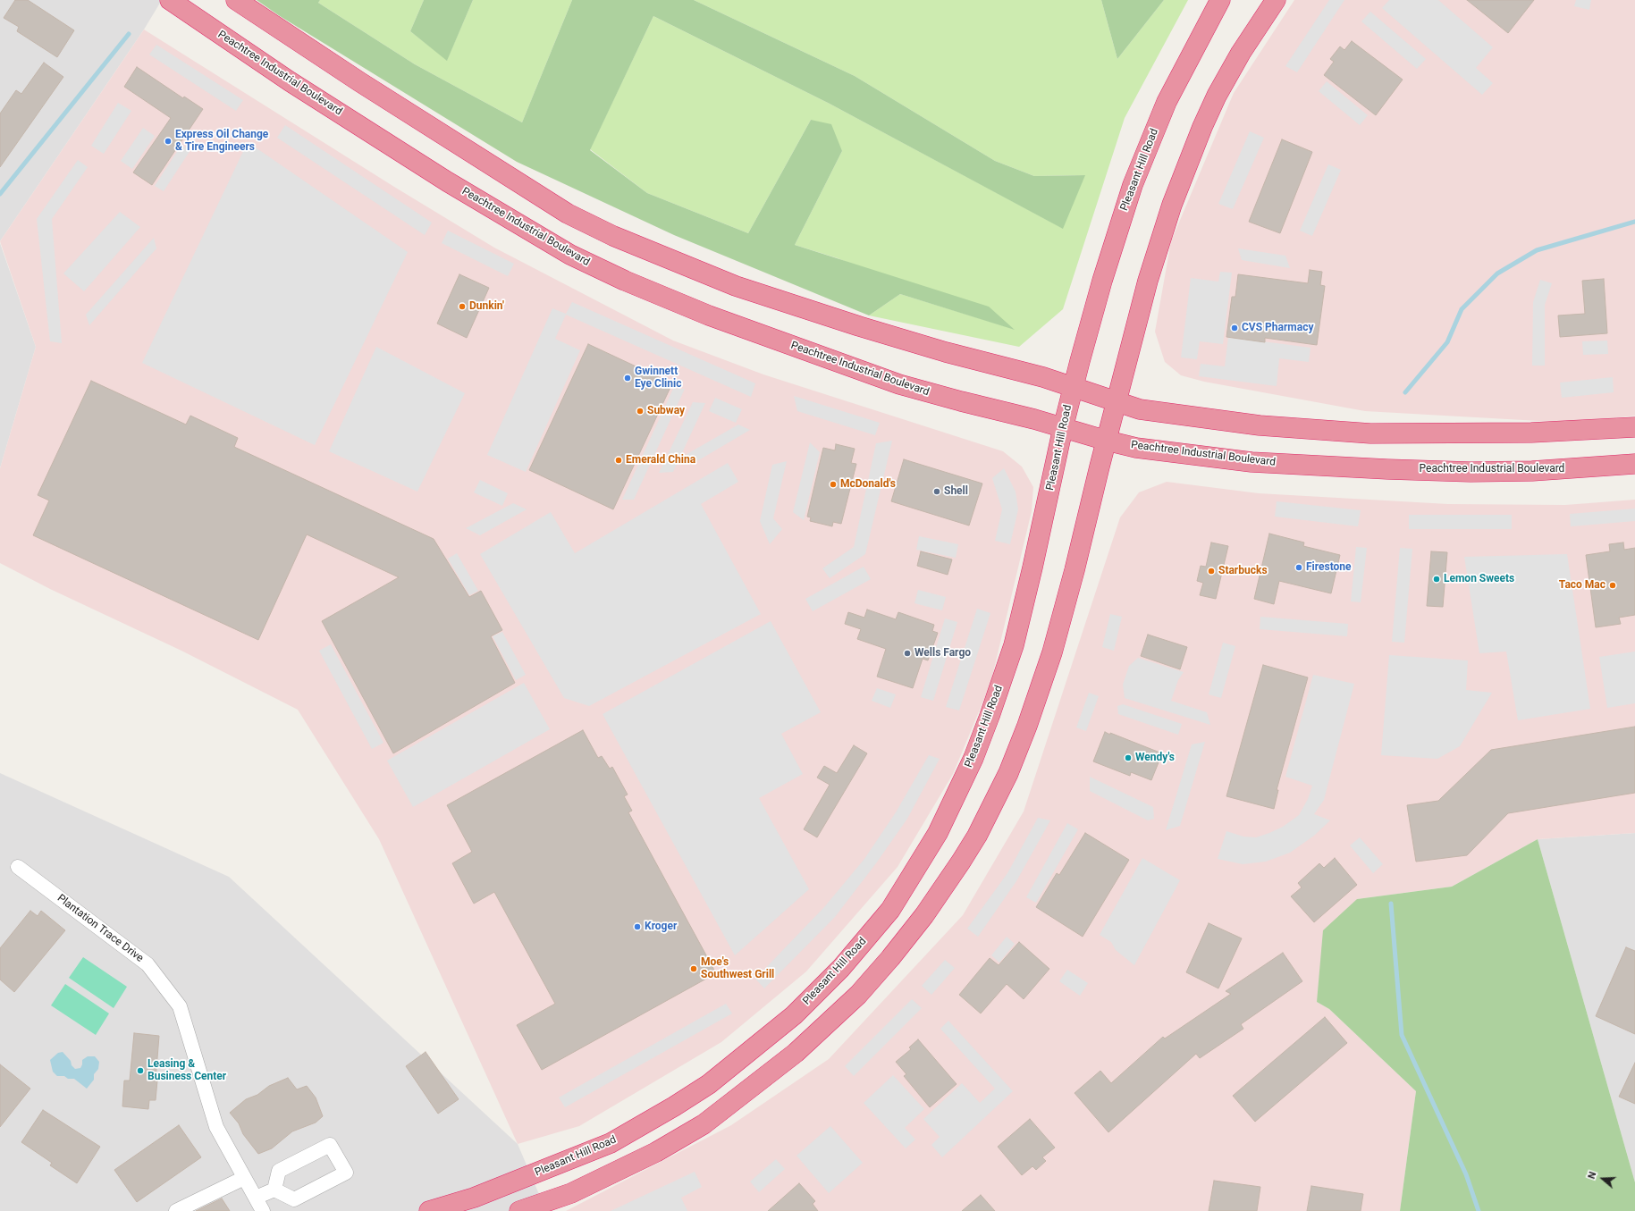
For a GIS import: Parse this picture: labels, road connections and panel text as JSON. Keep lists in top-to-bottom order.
{
  "streets": {
    "highway": ["Peachtree Industrial Boulevard", "Pleasant Hill Road"],
    "street": ["Plantation Trace Drive"]
  },
  "crossings": [
    ["Peachtree Industrial Boulevard", "Pleasant Hill Road"]
  ],
  "places": [
    "Express Oil Change & Tire Engineers",
    "Dunkin'",
    "CVS Pharmacy",
    "Gwinnett Eye Clinic",
    "Subway",
    "Emerald China",
    "McDonald's",
    "Shell",
    "Firestone",
    "Starbucks",
    "Lemon Sweets",
    "Taco Mac",
    "Wells Fargo",
    "Wendy's",
    "Kroger",
    "Moe's Southwest Grill",
    "Leasing & Business Center"
  ],
  "north": "left"
}
